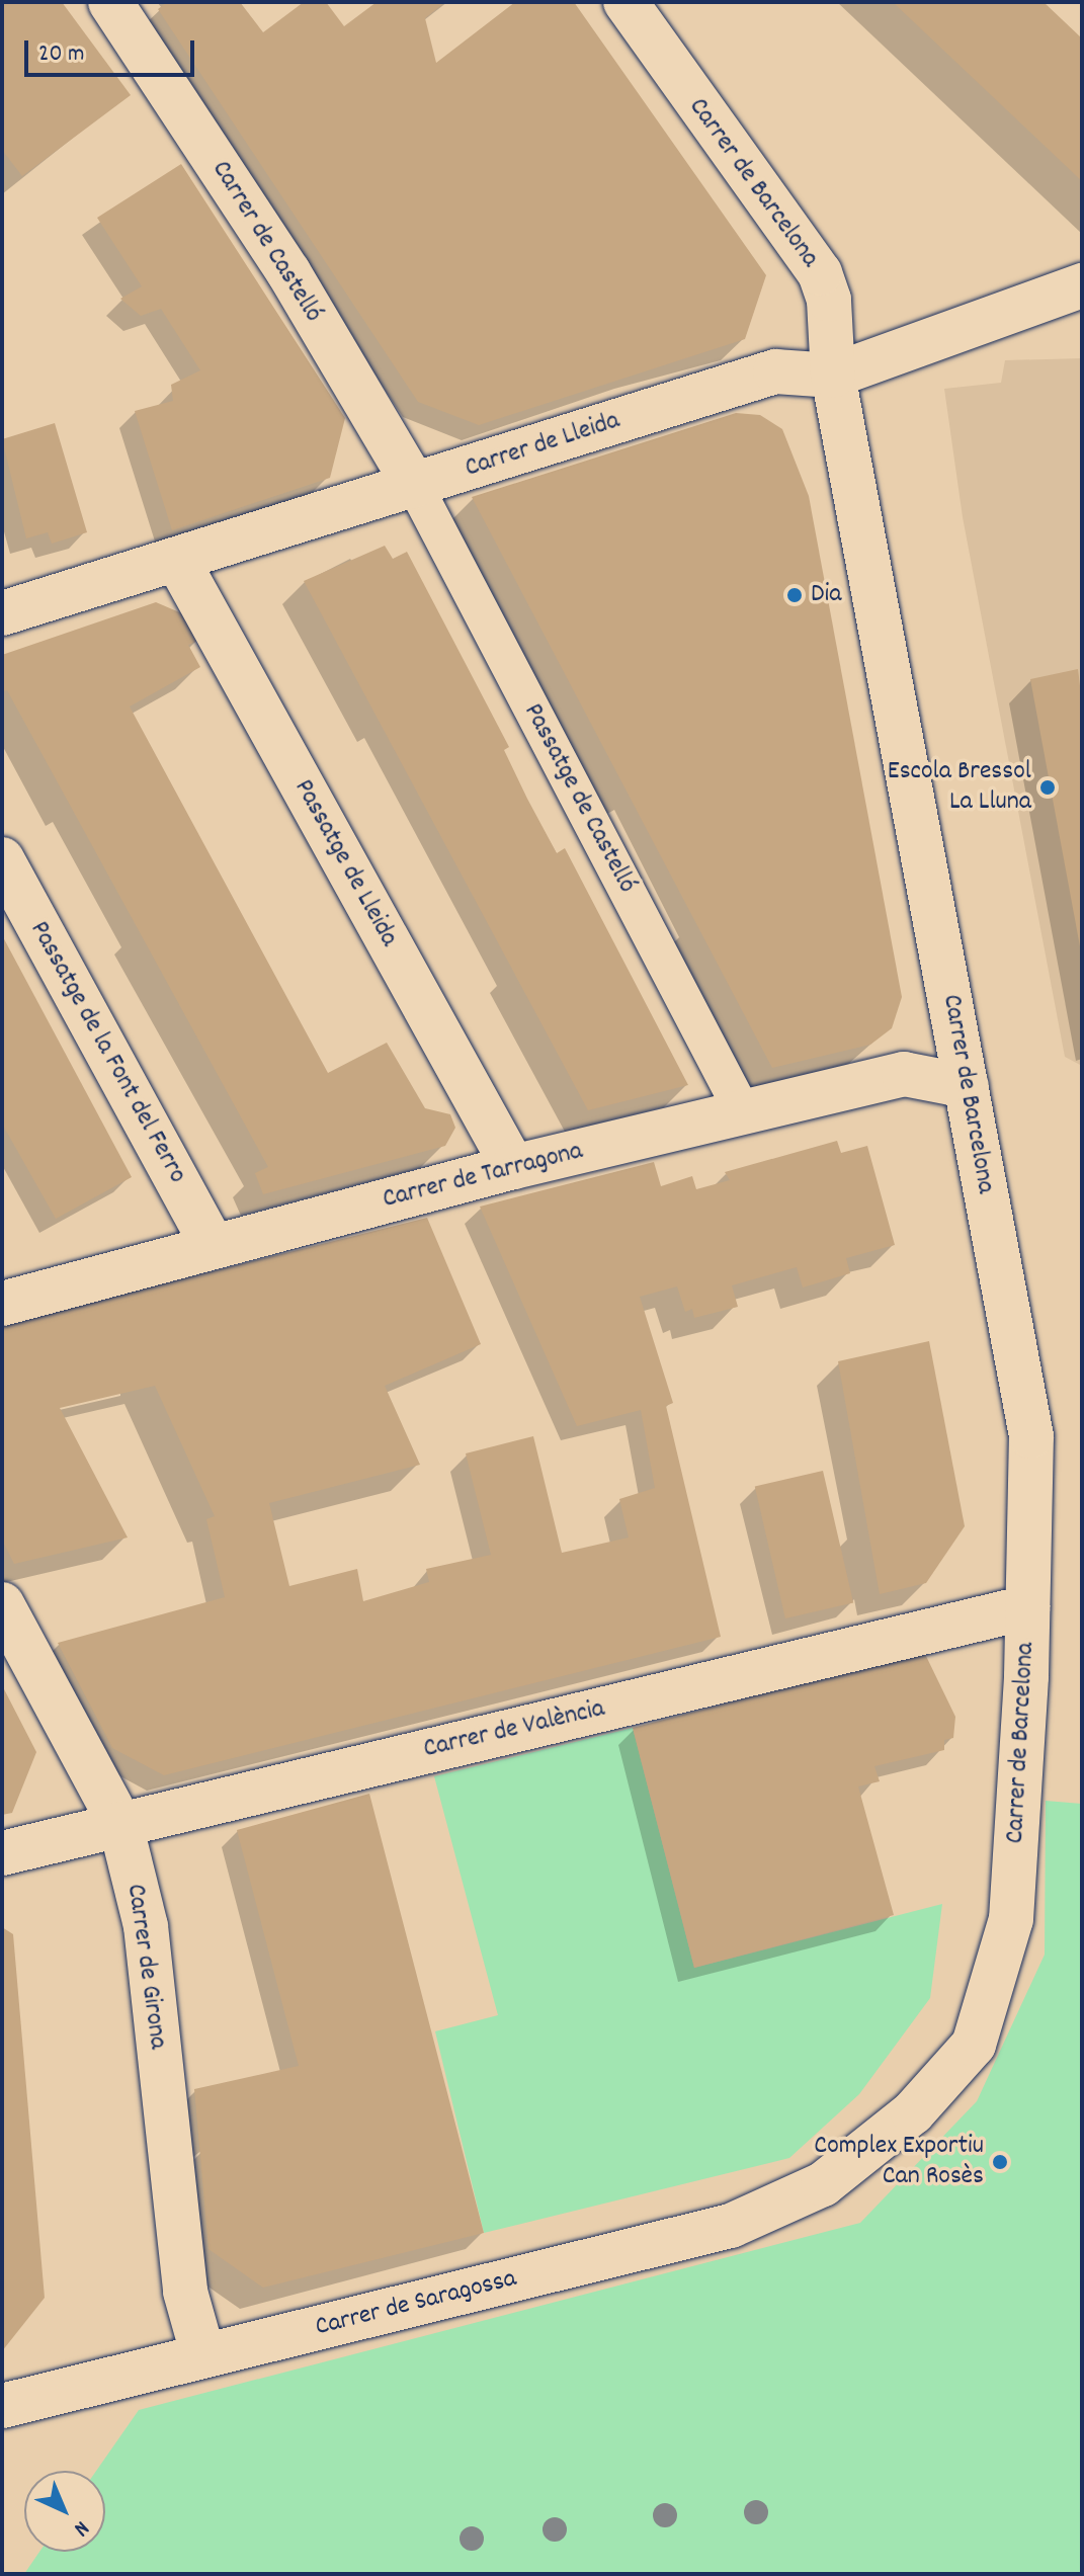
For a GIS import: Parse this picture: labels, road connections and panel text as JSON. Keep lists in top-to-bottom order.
{
  "streets": {
    "street": [
      "Carrer de Barcelona",
      "Carrer de Castelló",
      "Carrer de Lleida",
      "Passatge de Castelló",
      "Passatge de Lleida",
      "Passatge de la Font del Ferro",
      "Carrer de Tarragona",
      "Carrer de València",
      "Carrer de Girona",
      "Carrer de Saragossa"
    ]
  },
  "crossings": [
    ["Carrer de Barcelona", "Carrer de Lleida"],
    ["Carrer de Barcelona", "Carrer de Tarragona"],
    ["Carrer de Barcelona", "Carrer de València"],
    ["Carrer de Barcelona", "Carrer de Saragossa"],
    ["Carrer de Castelló", "Carrer de Lleida"],
    ["Carrer de Castelló", "Passatge de Castelló"],
    ["Carrer de Lleida", "Passatge de Castelló"],
    ["Carrer de Lleida", "Passatge de Lleida"],
    ["Passatge de Castelló", "Carrer de Tarragona"],
    ["Passatge de Lleida", "Carrer de Tarragona"],
    ["Passatge de la Font del Ferro", "Carrer de Tarragona"],
    ["Carrer de València", "Carrer de Girona"],
    ["Carrer de Girona", "Carrer de Saragossa"]
  ],
  "places": ["Dia", "Escola Bressol La Lluna", "Complex Exportiu Can Rosès"],
  "scale_bar": "20 m",
  "north": "bottom right"
}
